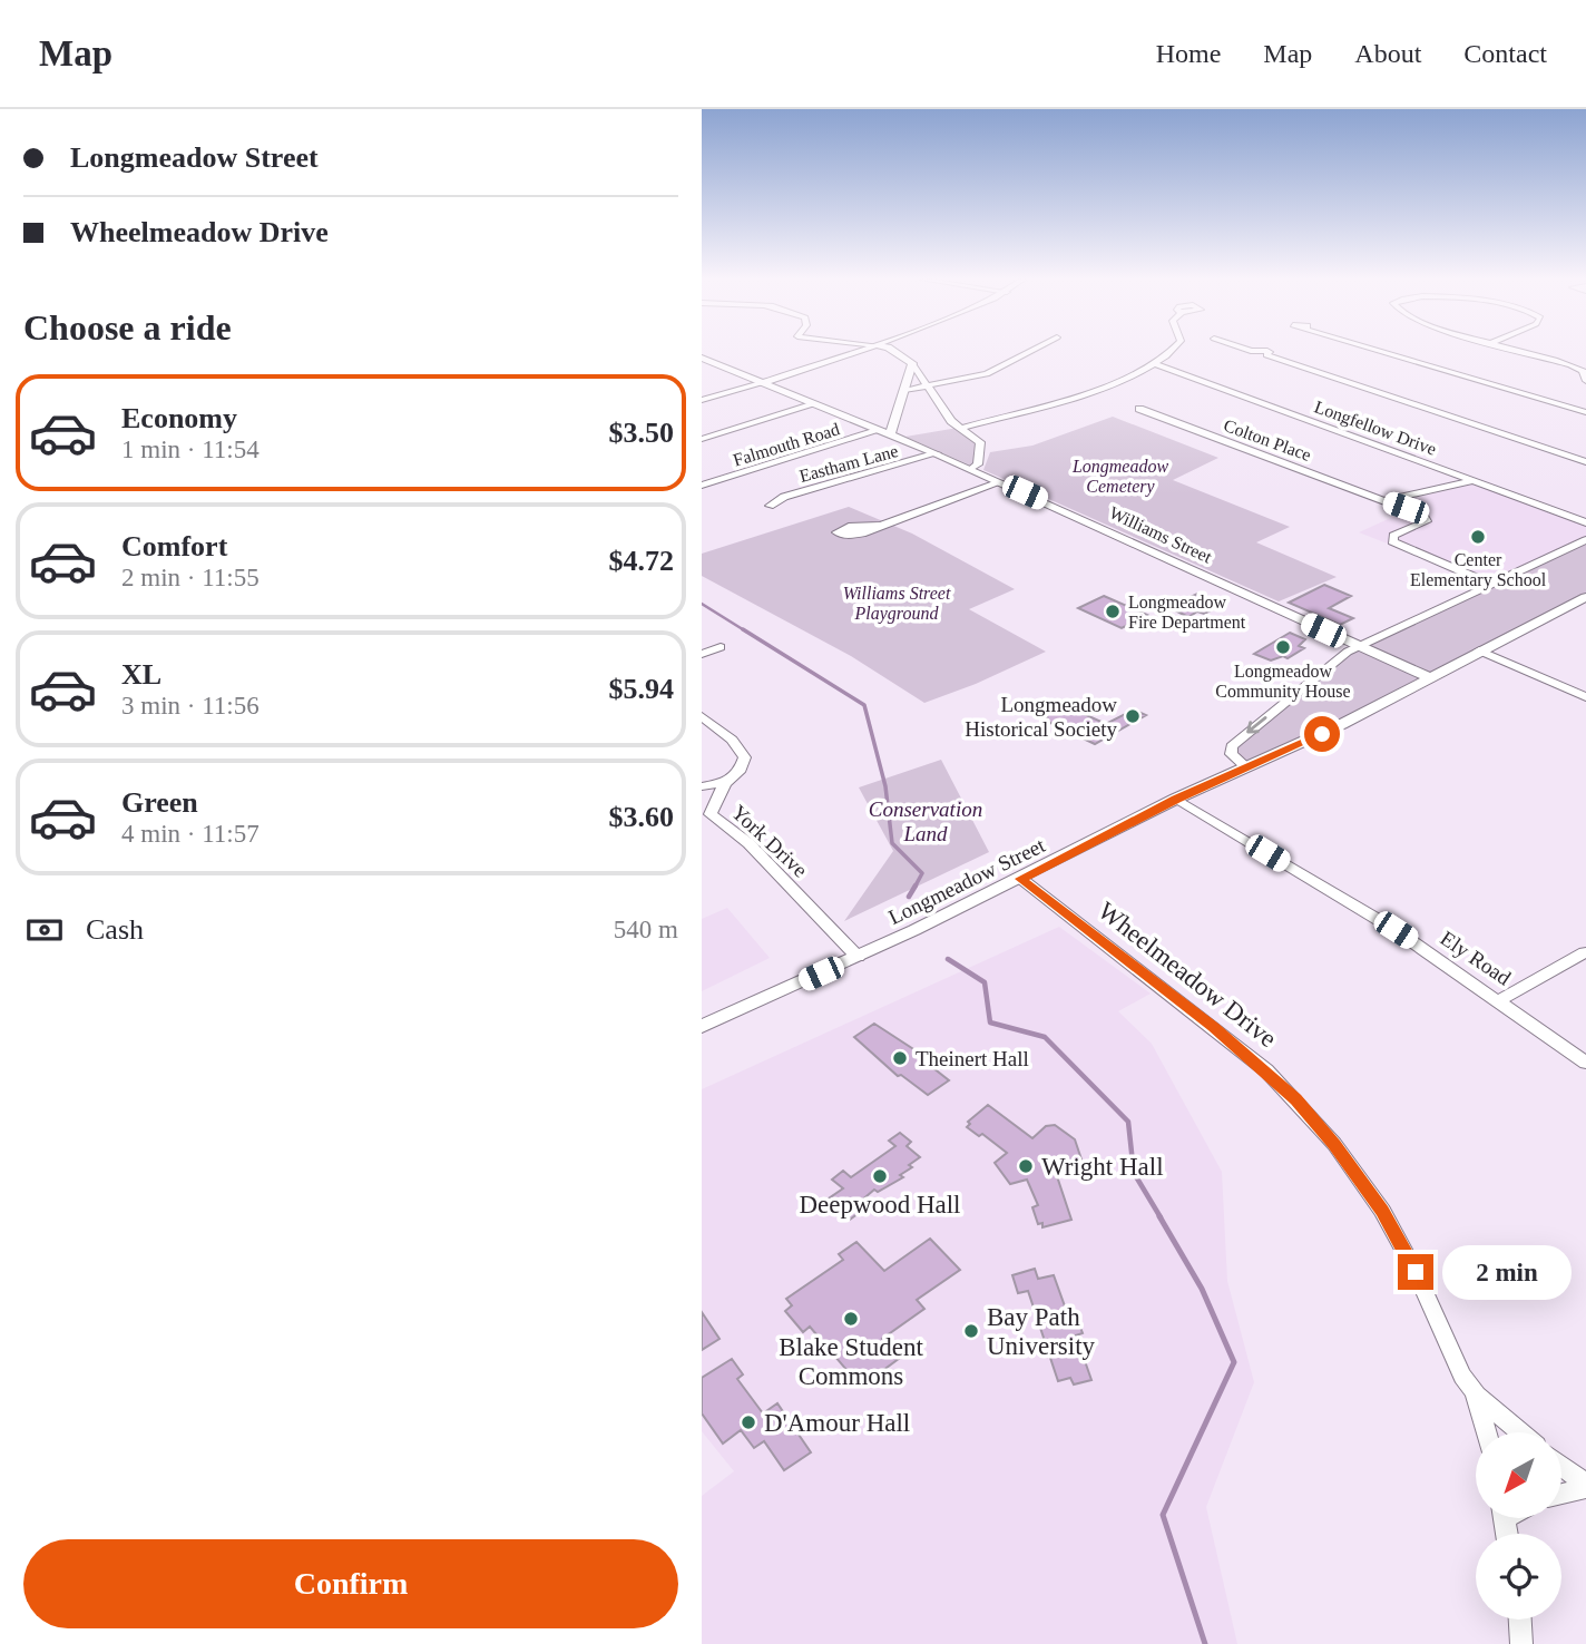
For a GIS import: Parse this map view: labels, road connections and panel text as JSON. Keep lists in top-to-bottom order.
{
  "streets": {
    "main road": ["Williams Street", "Longmeadow Street"],
    "street": [
      "Longfellow Drive",
      "Colton Place",
      "Falmouth Road",
      "Eastham Lane",
      "York Drive",
      "Ely Road",
      "Wheelmeadow Drive"
    ]
  },
  "crossings": [
    ["Falmouth Road", "Williams Street"],
    ["Eastham Lane", "Williams Street"],
    ["Williams Street", "Longmeadow Street"],
    ["York Drive", "Longmeadow Street"],
    ["Longmeadow Street", "Ely Road"],
    ["Longmeadow Street", "Wheelmeadow Drive"]
  ],
  "parks": ["Longmeadow Cemetery", "Williams Street Playground", "Conservation Land"],
  "places": [
    "Center Elementary School",
    "Longmeadow Fire Department",
    "Longmeadow Community House",
    "Longmeadow Historical Society",
    "Theinert Hall",
    "Wright Hall",
    "Deepwood Hall",
    "Blake Student Commons",
    "Bay Path University",
    "D'Amour Hall"
  ],
  "north": "bottom left",
  "page": {
    "header": "Map",
    "nav": [
      "Home",
      "Map",
      "About",
      "Contact"
    ],
    "banner": ["Longmeadow Street", "Wheelmeadow Drive"],
    "heading": "Choose a ride",
    "list": [
      {
        "name": "Economy",
        "note": "1 min · 11:54",
        "value": "$3.50"
      },
      {
        "name": "Comfort",
        "note": "2 min · 11:55",
        "value": "$4.72"
      },
      {
        "name": "XL",
        "note": "3 min · 11:56",
        "value": "$5.94"
      },
      {
        "name": "Green",
        "note": "4 min · 11:57",
        "value": "$3.60"
      }
    ],
    "pay": ["Cash", "540 m"],
    "bubble": "2 min",
    "buttons": "Confirm"
  }
}
